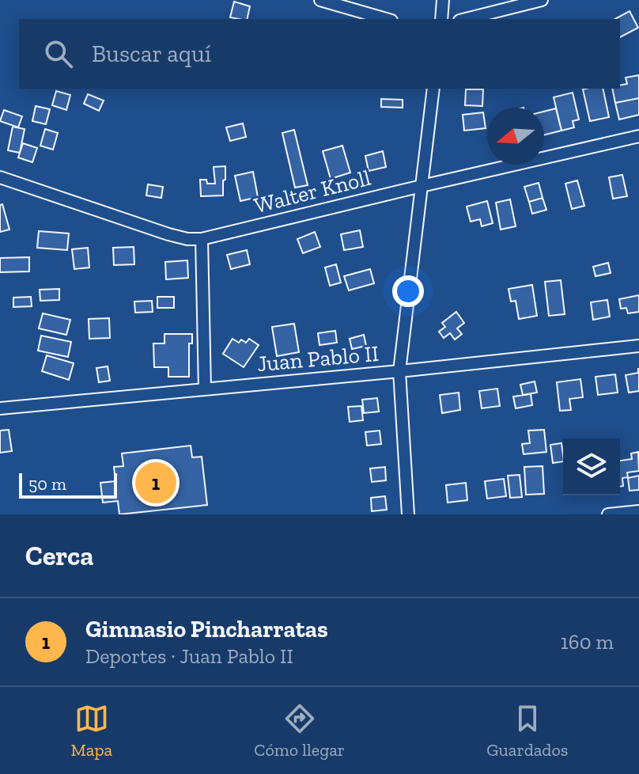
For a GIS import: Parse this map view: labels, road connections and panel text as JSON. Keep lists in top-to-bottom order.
{
  "streets": {
    "street": ["Walter Knoll", "Juan Pablo II"]
  },
  "scale_bar": "50 m",
  "north": "left",
  "page": {
    "search": "Buscar aquí",
    "pins": "1",
    "scale": "50 m",
    "heading": "Cerca",
    "list": [
      {
        "mark": "1",
        "name": "Gimnasio Pincharratas",
        "note": "Deportes · Juan Pablo II",
        "value": "160 m"
      }
    ],
    "nav": ["Mapa", "Cómo llegar", "Guardados"]
  }
}
